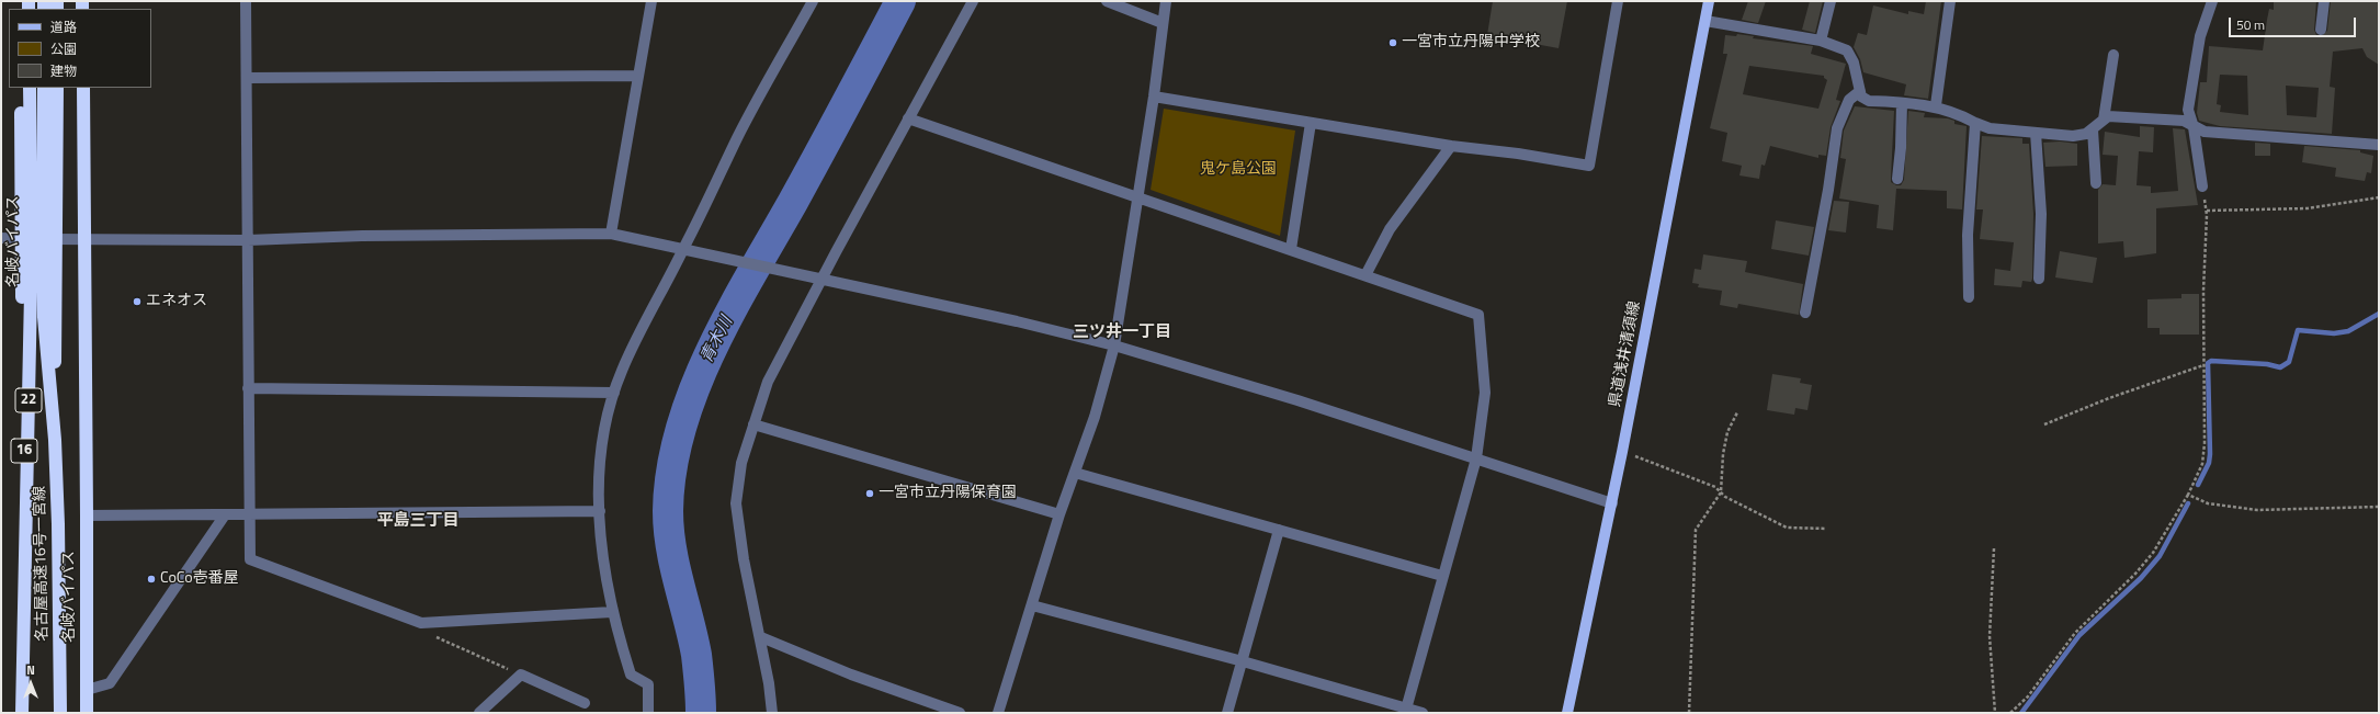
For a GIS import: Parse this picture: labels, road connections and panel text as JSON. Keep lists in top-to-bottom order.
{
  "streets": {
    "highway": [
      "名岐バイパス",
      "22",
      "16",
      "名古屋高速16号一宮線"
    ],
    "main road": ["県道浅井清須線"]
  },
  "crossings": [
    ["16", "名古屋高速16号一宮線"]
  ],
  "districts": ["三ツ井一丁目", "平島三丁目"],
  "water": ["青木川"],
  "parks": ["鬼ケ島公園"],
  "places": [
    "一宮市立丹陽中学校",
    "エネオス",
    "一宮市立丹陽保育園",
    "CoCo壱番屋"
  ],
  "legend": ["道路", "公園", "建物"],
  "scale_bar": "50 m",
  "north": "top"
}
